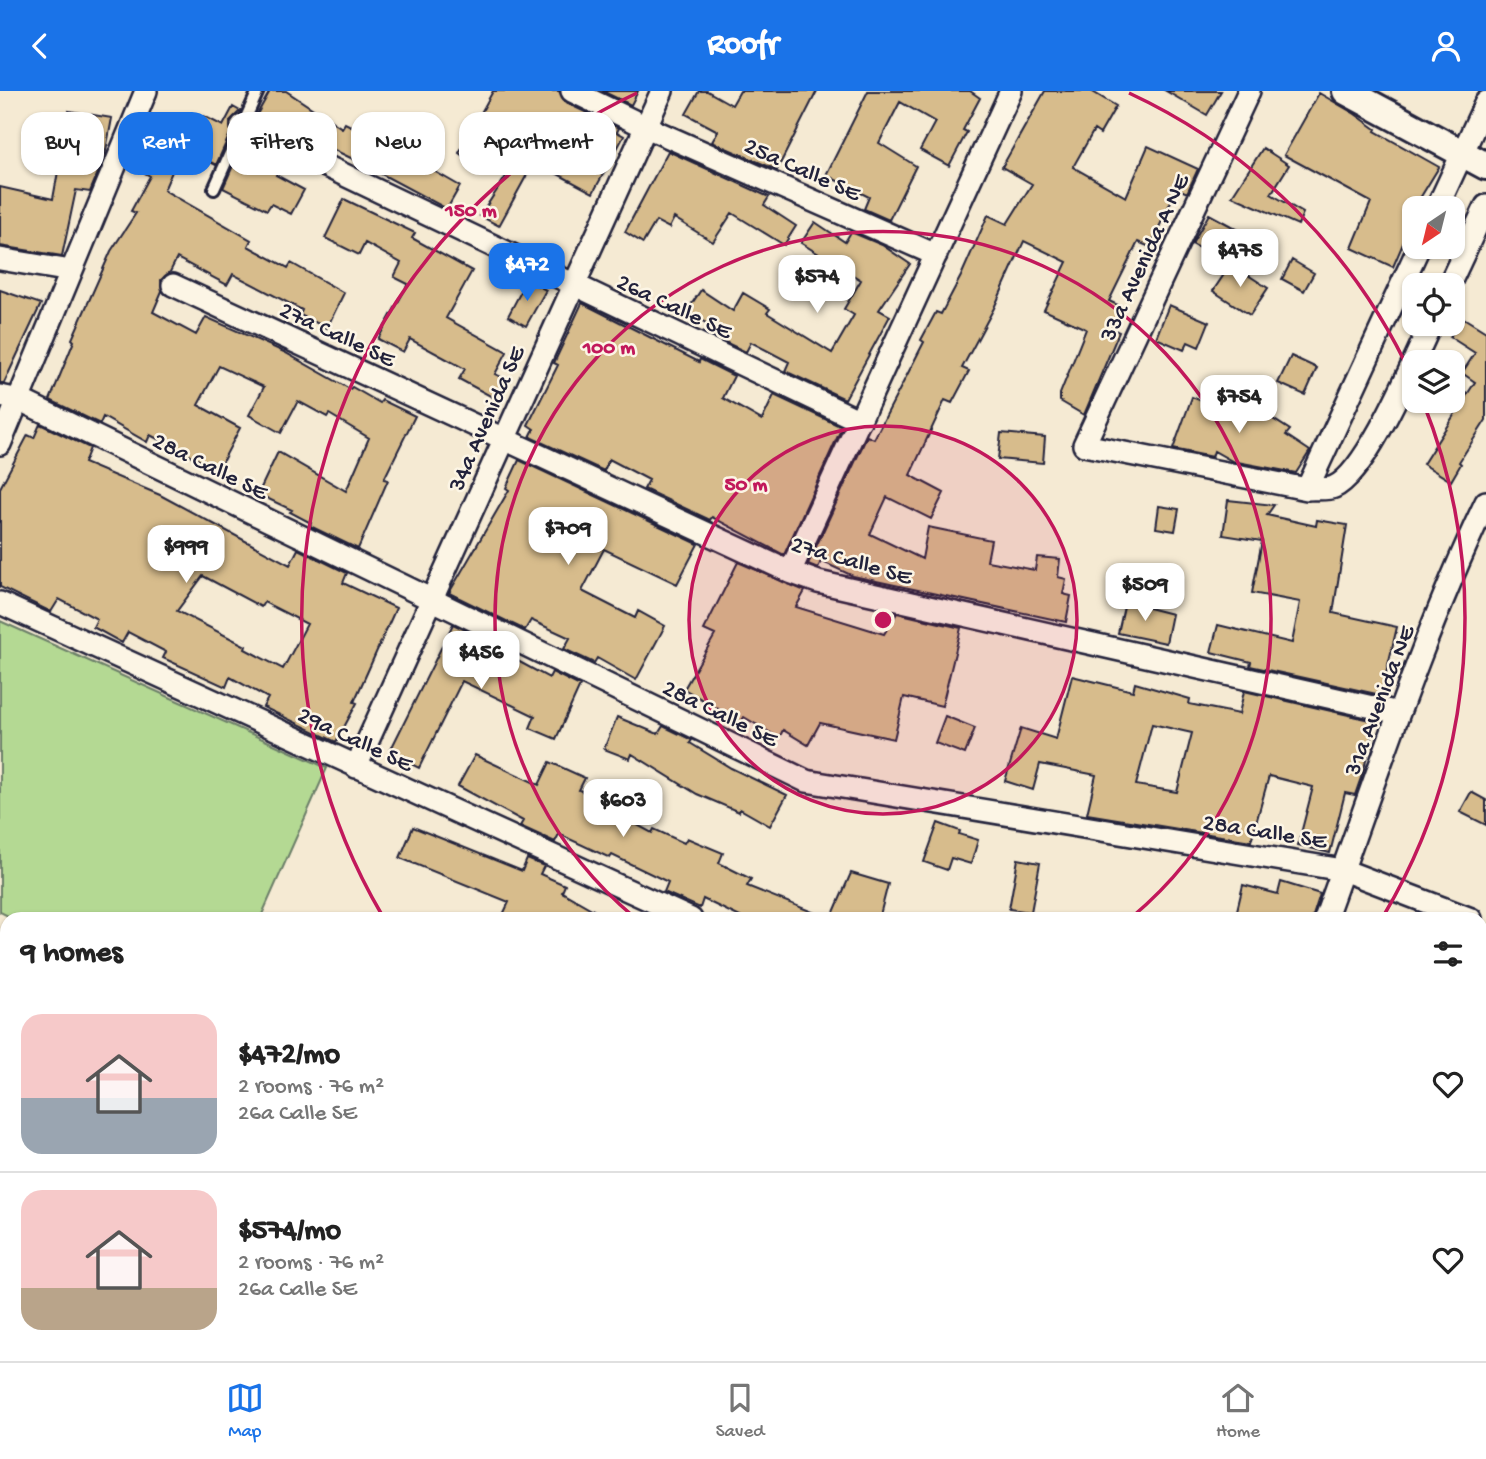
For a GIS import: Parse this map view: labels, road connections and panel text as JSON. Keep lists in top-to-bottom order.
{
  "streets": {
    "street": [
      "25a Calle SE",
      "33a Avenida A NE",
      "26a Calle SE",
      "27a Calle SE",
      "34a Avenida SE",
      "28a Calle SE",
      "31a Avenida NE",
      "29a Calle SE"
    ]
  },
  "crossings": [
    ["25a Calle SE", "34a Avenida SE"],
    ["26a Calle SE", "34a Avenida SE"],
    ["27a Calle SE", "34a Avenida SE"],
    ["27a Calle SE", "31a Avenida NE"],
    ["34a Avenida SE", "28a Calle SE"],
    ["34a Avenida SE", "29a Calle SE"],
    ["28a Calle SE", "31a Avenida NE"]
  ],
  "north": "bottom left",
  "page": {
    "header": "Roofr",
    "chip": [
      "Buy",
      "Rent",
      "Filters",
      "New",
      "Apartment"
    ],
    "price": [
      "$475",
      "$472",
      "$574",
      "$754",
      "$709",
      "$999",
      "$509",
      "$456",
      "$603"
    ],
    "heading": "9 homes",
    "list": [
      {
        "name": "$472/mo",
        "note": "2 rooms · 76 m² · 26a Calle SE"
      },
      {
        "name": "$574/mo",
        "note": "2 rooms · 76 m² · 26a Calle SE"
      }
    ],
    "tabs": ["Map", "Saved", "Home"]
  },
  "rings": ["150 m", "100 m", "50 m"]
}
